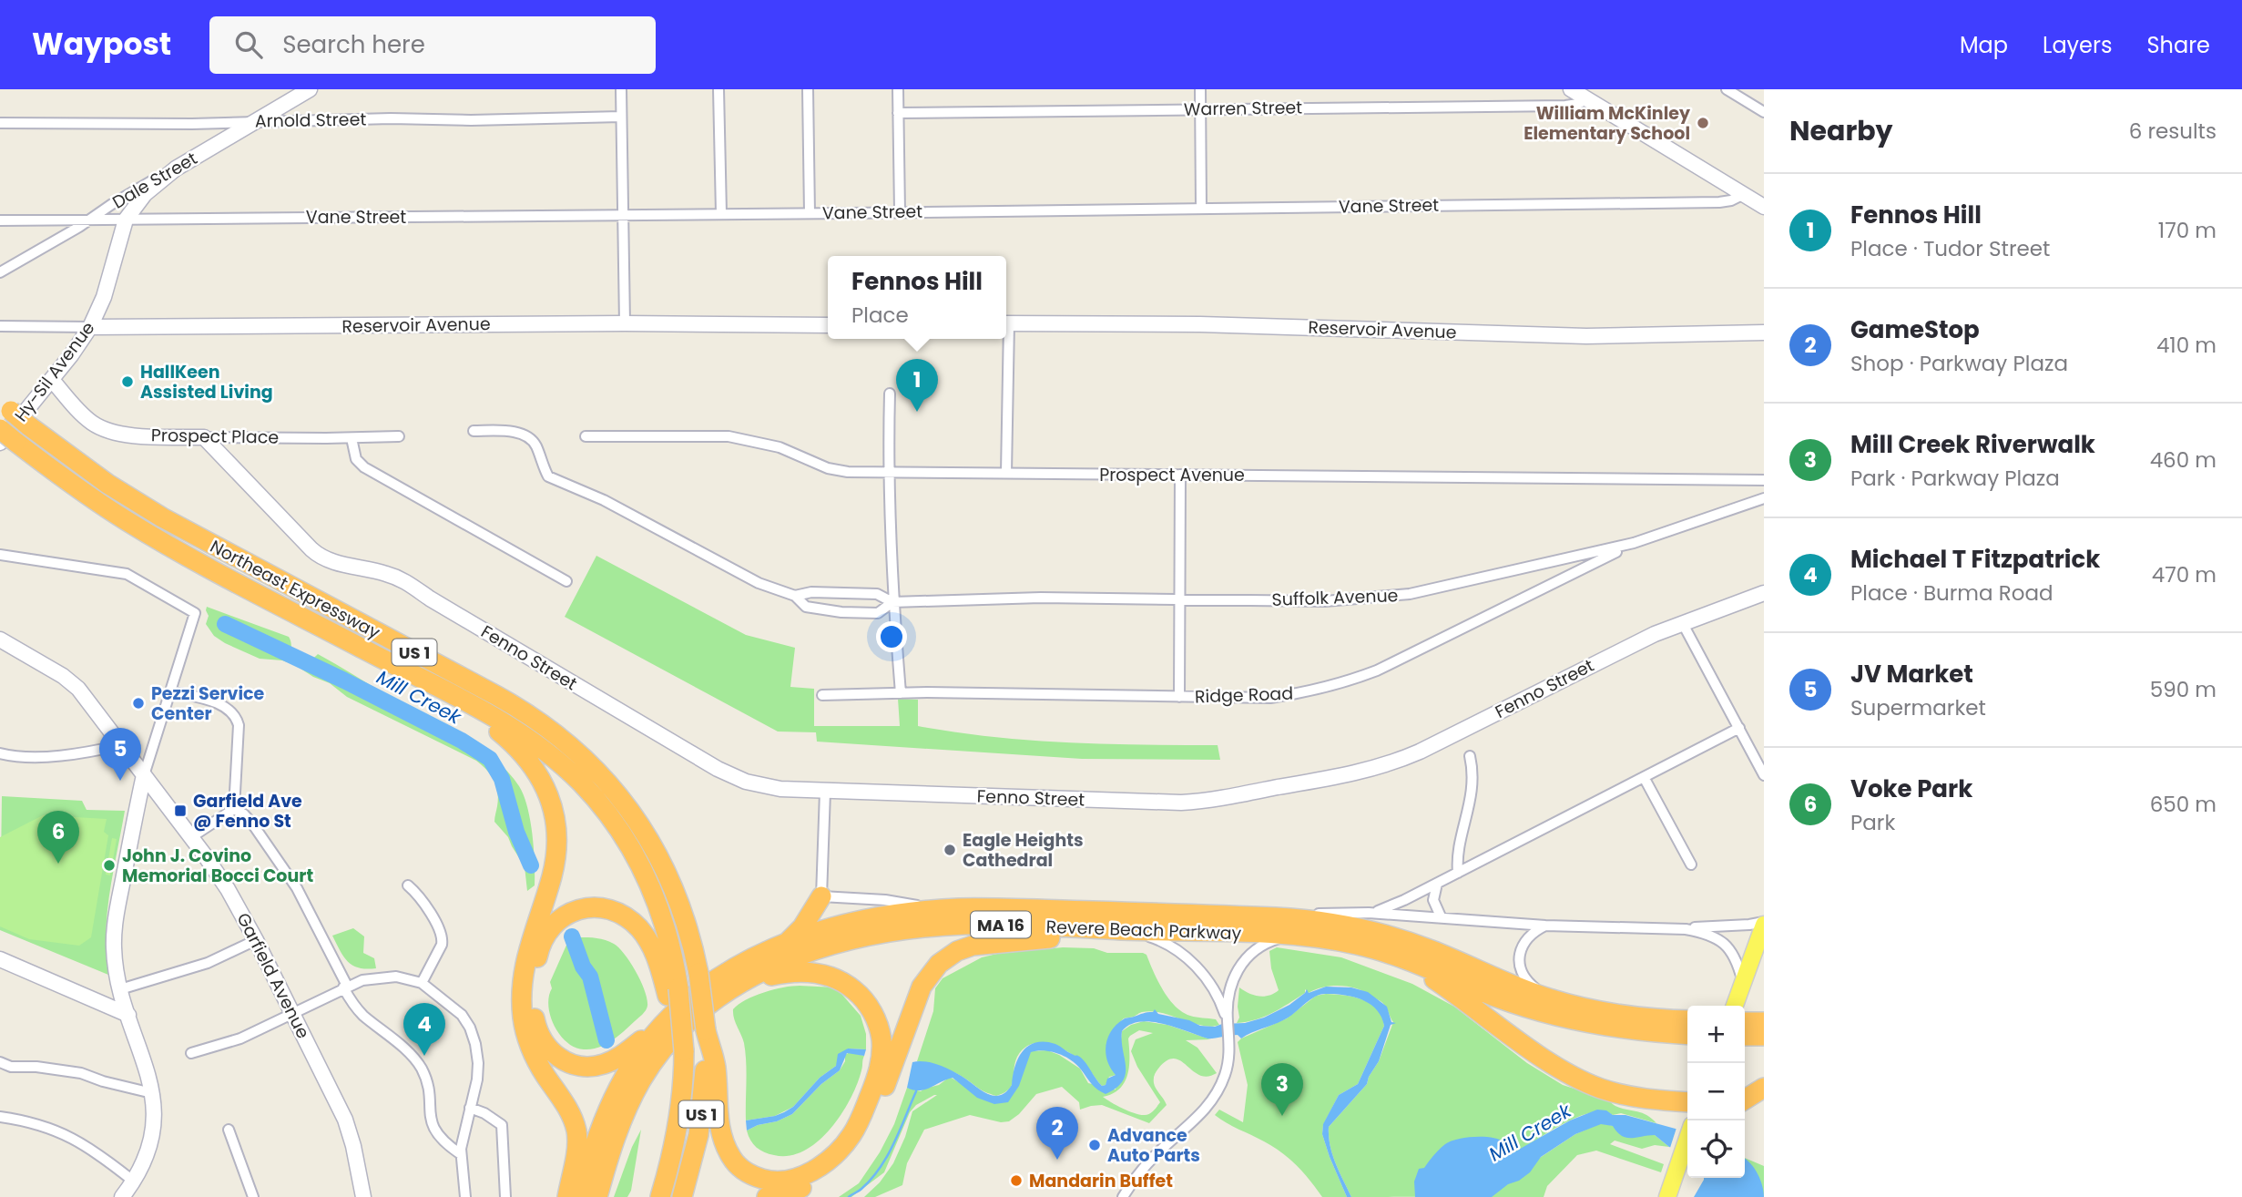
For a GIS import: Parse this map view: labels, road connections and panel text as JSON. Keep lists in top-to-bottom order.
{
  "streets": {
    "highway": [
      "Northeast Expressway",
      "US 1",
      "MA 16",
      "Revere Beach Parkway"
    ],
    "street": [
      "Warren Street",
      "Arnold Street",
      "Dale Street",
      "Vane Street",
      "Reservoir Avenue",
      "Hy-Sil Avenue",
      "Prospect Place",
      "Prospect Avenue",
      "Suffolk Avenue",
      "Fenno Street",
      "Ridge Road",
      "Garfield Avenue"
    ]
  },
  "crossings": [
    ["Arnold Street", "Dale Street"],
    ["Dale Street", "Vane Street"],
    ["Dale Street", "Hy-Sil Avenue"],
    ["Vane Street", "Hy-Sil Avenue"],
    ["Reservoir Avenue", "Hy-Sil Avenue"],
    ["Hy-Sil Avenue", "Prospect Place"],
    ["Hy-Sil Avenue", "Northeast Expressway"],
    ["Prospect Place", "Fenno Street"],
    ["Suffolk Avenue", "Ridge Road"]
  ],
  "water": ["Mill Creek"],
  "places": {
    "other": [
      "William McKinley Elementary School",
      "HallKeen Assisted Living",
      "Pezzi Service Center",
      "Eagle Heights Cathedral",
      "John J. Covino Memorial Bocci Court",
      "Advance Auto Parts",
      "Mandarin Buffet"
    ],
    "transit": ["Garfield Ave @ Fenno St"]
  },
  "page": {
    "header": "Waypost",
    "search": "Search here",
    "nav": ["Map", "Layers", "Share"],
    "heading": ["Nearby", "6 results"],
    "list": [
      {
        "mark": "1",
        "name": "Fennos Hill",
        "note": "Place · Tudor Street",
        "value": "170 m"
      },
      {
        "mark": "2",
        "name": "GameStop",
        "note": "Shop · Parkway Plaza",
        "value": "410 m"
      },
      {
        "mark": "3",
        "name": "Mill Creek Riverwalk",
        "note": "Park · Parkway Plaza",
        "value": "460 m"
      },
      {
        "mark": "4",
        "name": "Michael T Fitzpatrick",
        "note": "Place · Burma Road",
        "value": "470 m"
      },
      {
        "mark": "5",
        "name": "JV Market",
        "note": "Supermarket",
        "value": "590 m"
      },
      {
        "mark": "6",
        "name": "Voke Park",
        "note": "Park",
        "value": "650 m"
      }
    ],
    "popup": ["Fennos Hill", "Place"],
    "pins": [
      "1",
      "5",
      "6",
      "4",
      "3",
      "2"
    ],
    "map_buttons": ["+", "−"]
  }
}
